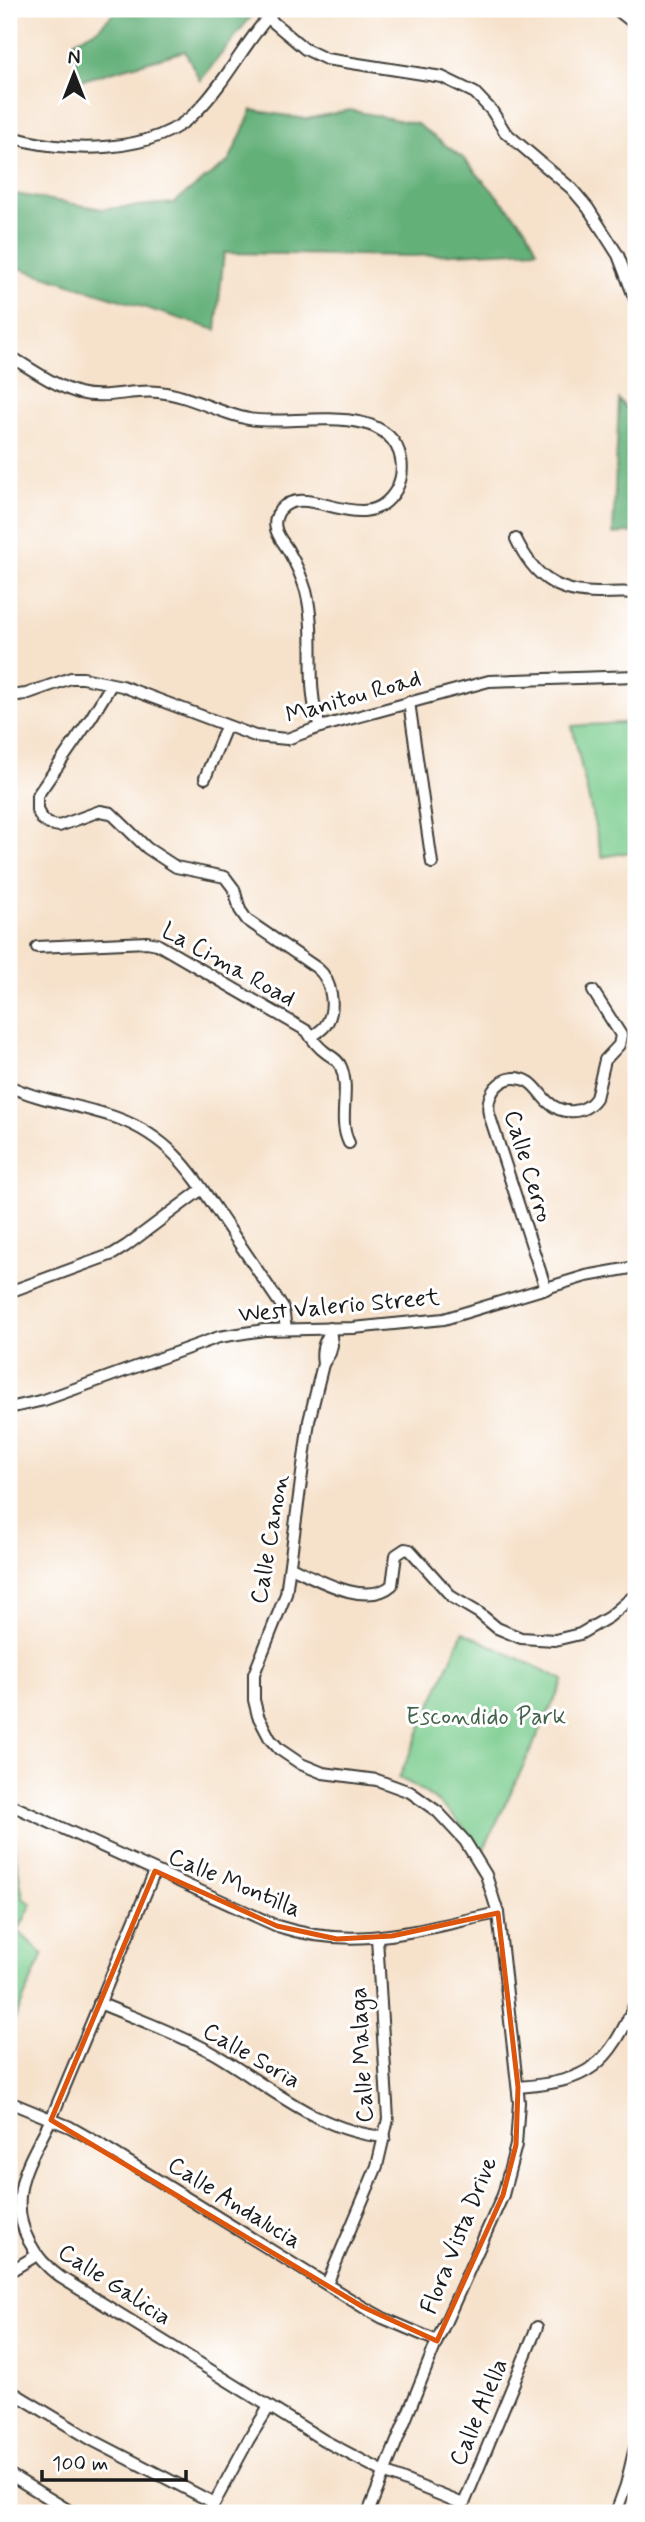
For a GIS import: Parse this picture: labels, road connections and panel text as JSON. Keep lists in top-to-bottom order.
{
  "streets": {
    "street": [
      "Manitou Road",
      "La Cima Road",
      "Calle Cerro",
      "West Valerio Street",
      "Calle Canon",
      "Calle Montilla",
      "Calle Soria",
      "Calle Malaga",
      "Calle Andalucia",
      "Flora Vista Drive",
      "Calle Galicia",
      "Calle Alella"
    ]
  },
  "crossings": [
    ["Manitou Road", "La Cima Road"],
    ["Calle Cerro", "West Valerio Street"],
    ["West Valerio Street", "Calle Canon"],
    ["Calle Canon", "Flora Vista Drive"],
    ["Calle Montilla", "Calle Malaga"],
    ["Calle Montilla", "Flora Vista Drive"],
    ["Calle Montilla", "Calle Galicia"],
    ["Calle Soria", "Calle Malaga"],
    ["Calle Soria", "Calle Galicia"],
    ["Calle Malaga", "Calle Andalucia"],
    ["Calle Andalucia", "Flora Vista Drive"],
    ["Calle Andalucia", "Calle Galicia"],
    ["Flora Vista Drive", "Calle Galicia"],
    ["Calle Galicia", "Calle Alella"]
  ],
  "parks": ["Escondido Park"],
  "scale_bar": "100 m",
  "north": "top"
}
